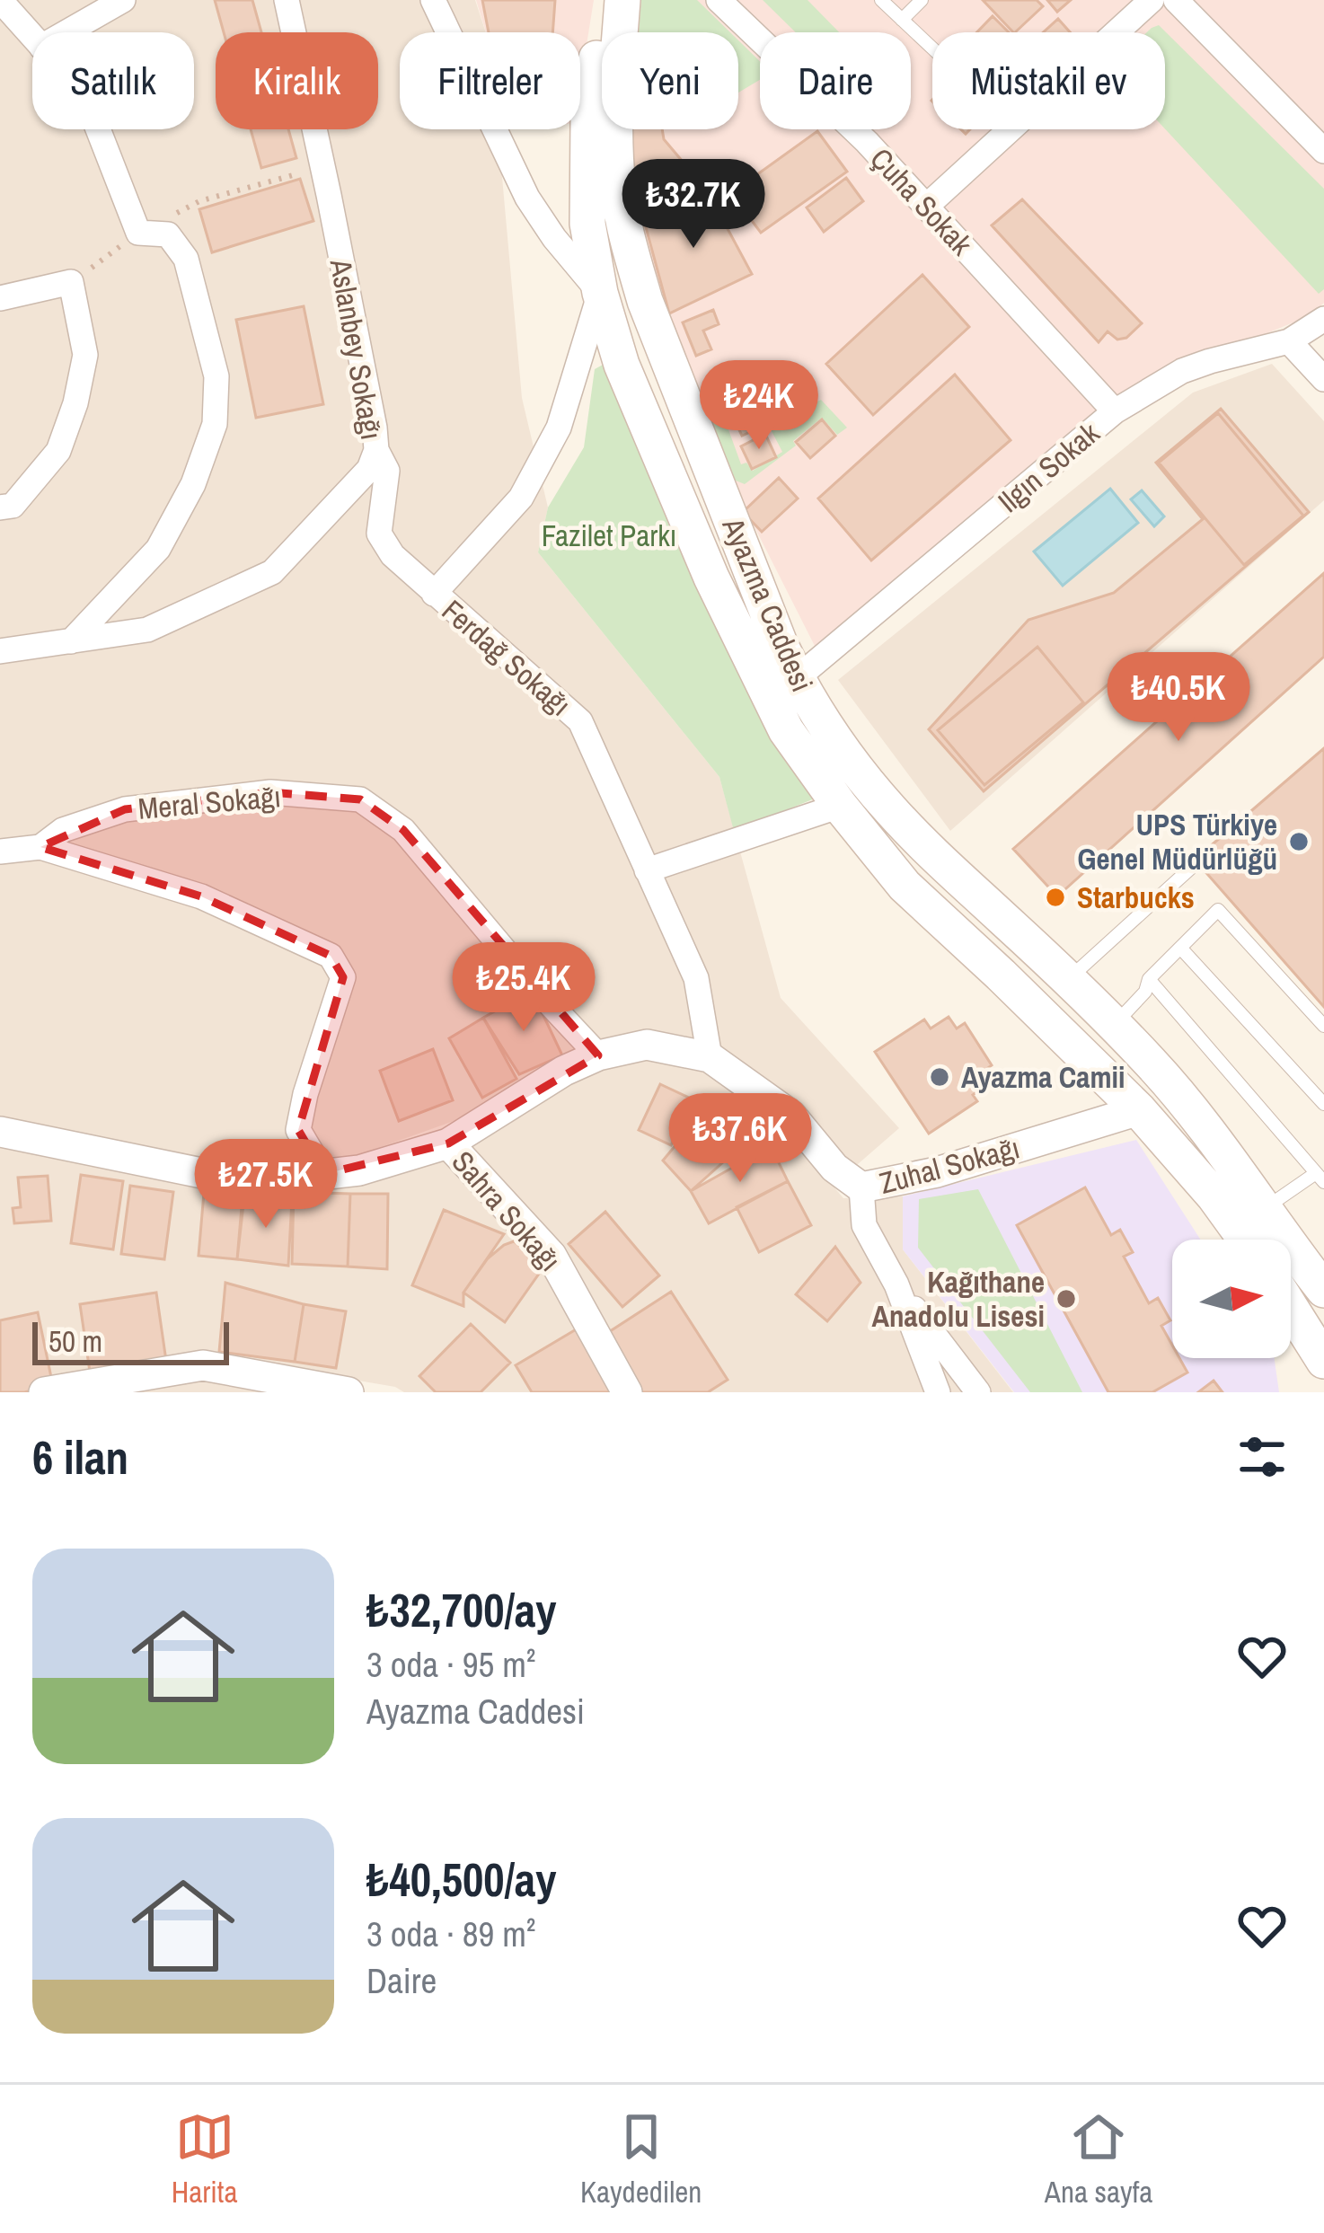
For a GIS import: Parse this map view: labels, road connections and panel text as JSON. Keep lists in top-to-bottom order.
{
  "streets": {
    "main road": ["Ayazma Caddesi"],
    "street": [
      "Çuha Sokak",
      "Aslanbey Sokağı",
      "Ilgın Sokak",
      "Ferdağ Sokağı",
      "Meral Sokağı",
      "Zuhal Sokağı",
      "Sahra Sokağı"
    ]
  },
  "crossings": [
    ["Çuha Sokak", "Ilgın Sokak"],
    ["Aslanbey Sokağı", "Ferdağ Sokağı"],
    ["Ilgın Sokak", "Ayazma Caddesi"],
    ["Ayazma Caddesi", "Zuhal Sokağı"],
    ["Ferdağ Sokağı", "Zuhal Sokağı"],
    ["Meral Sokağı", "Zuhal Sokağı"],
    ["Zuhal Sokağı", "Sahra Sokağı"]
  ],
  "parks": ["Fazilet Parkı"],
  "places": [
    "UPS Türkiye Genel Müdürlüğü",
    "Starbucks",
    "Ayazma Camii",
    "Kağıthane Anadolu Lisesi"
  ],
  "scale_bar": "50 m",
  "north": "right",
  "page": {
    "chip": [
      "Satılık",
      "Kiralık",
      "Filtreler",
      "Yeni",
      "Daire",
      "Müstakil ev"
    ],
    "price": [
      "₺32.7K",
      "₺24K",
      "₺40.5K",
      "₺25.4K",
      "₺37.6K",
      "₺27.5K"
    ],
    "scale": "50 m",
    "heading": "6 ilan",
    "list": [
      {
        "name": "₺32,700/ay",
        "note": "3 oda · 95 m² · Ayazma Caddesi"
      },
      {
        "name": "₺40,500/ay",
        "note": "3 oda · 89 m² · Daire"
      }
    ],
    "tabs": ["Harita", "Kaydedilen", "Ana sayfa"]
  }
}
